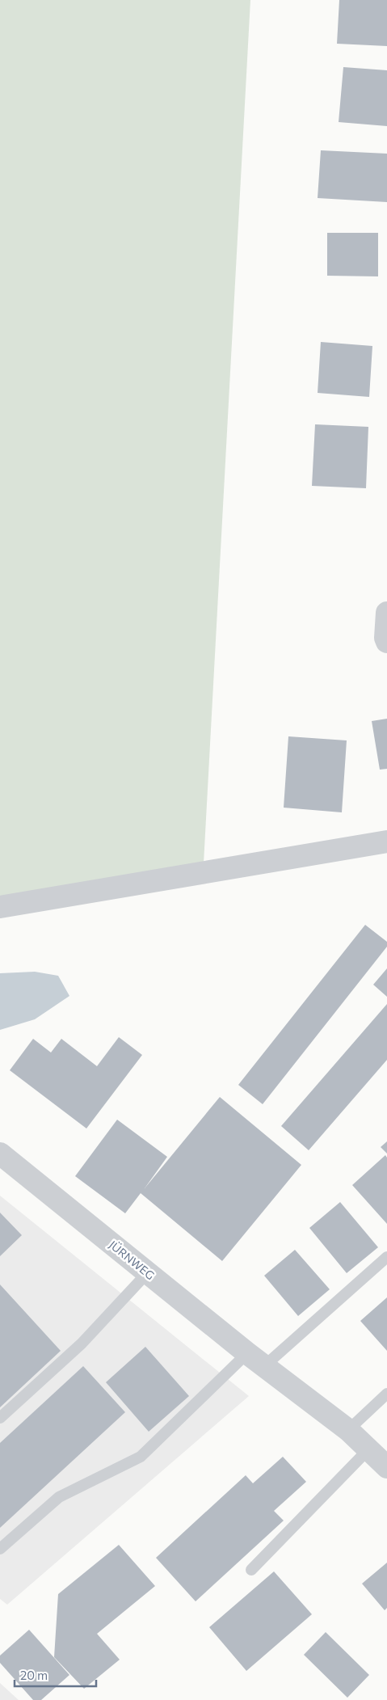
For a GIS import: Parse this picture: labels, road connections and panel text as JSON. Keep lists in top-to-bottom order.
{
  "streets": {
    "street": ["JÜRNWEG"]
  },
  "scale_bar": "20 m"
}
